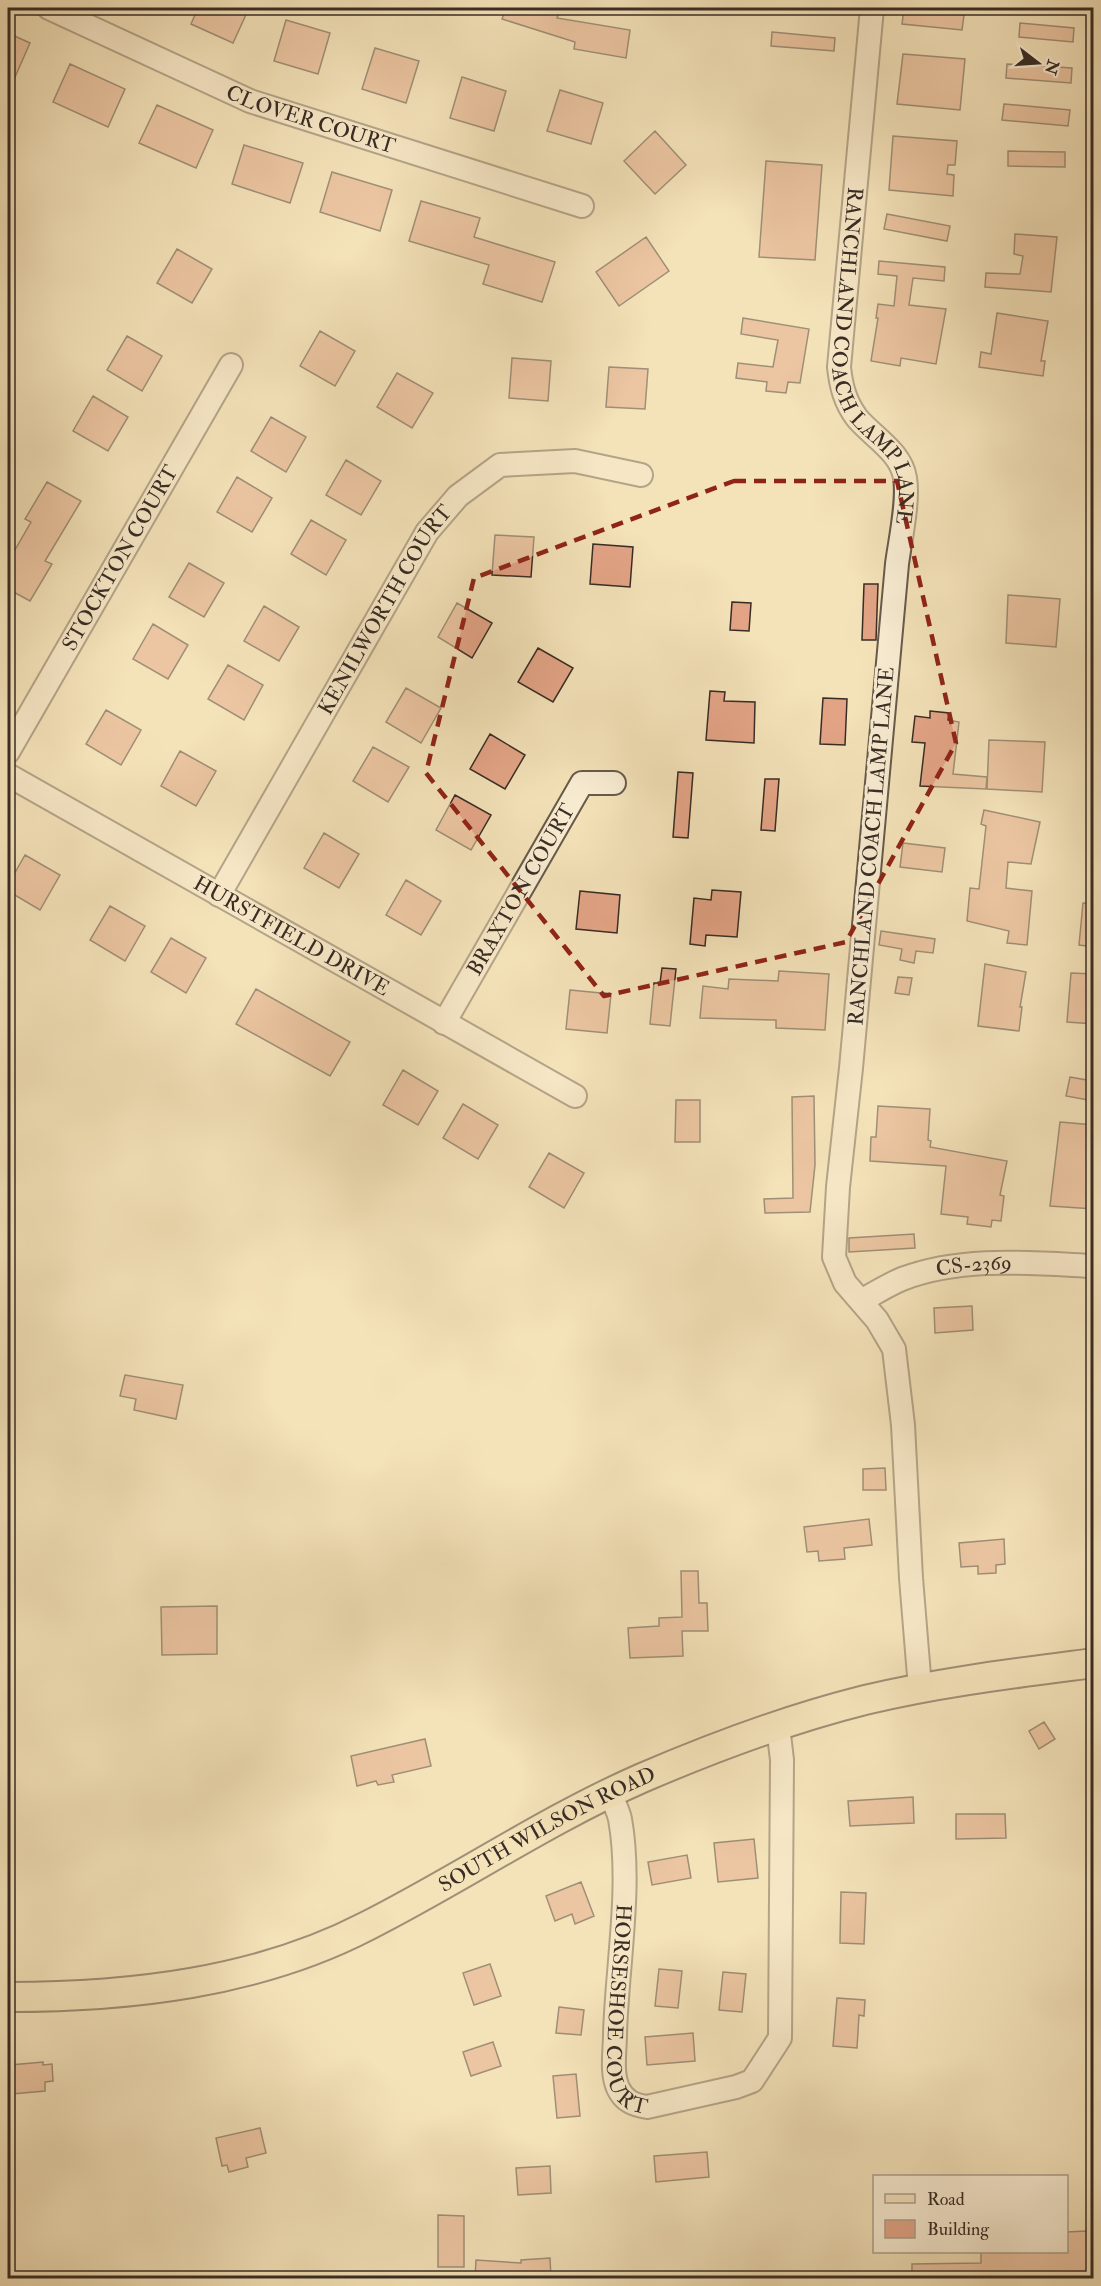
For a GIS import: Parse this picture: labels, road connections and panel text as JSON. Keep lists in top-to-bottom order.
{
  "streets": {
    "main road": ["SOUTH WILSON ROAD"],
    "street": [
      "CLOVER COURT",
      "RANCHLAND COACH LAMP LANE",
      "STOCKTON COURT",
      "KENILWORTH COURT",
      "BRAXTON COURT",
      "HURSTFIELD DRIVE",
      "CS-2369",
      "HORSESHOE COURT"
    ]
  },
  "crossings": [
    ["RANCHLAND COACH LAMP LANE", "CS-2369"],
    ["RANCHLAND COACH LAMP LANE", "SOUTH WILSON ROAD"],
    ["KENILWORTH COURT", "HURSTFIELD DRIVE"],
    ["BRAXTON COURT", "HURSTFIELD DRIVE"],
    ["SOUTH WILSON ROAD", "HORSESHOE COURT"]
  ],
  "legend": ["Road", "Building"],
  "north": "right"
}
